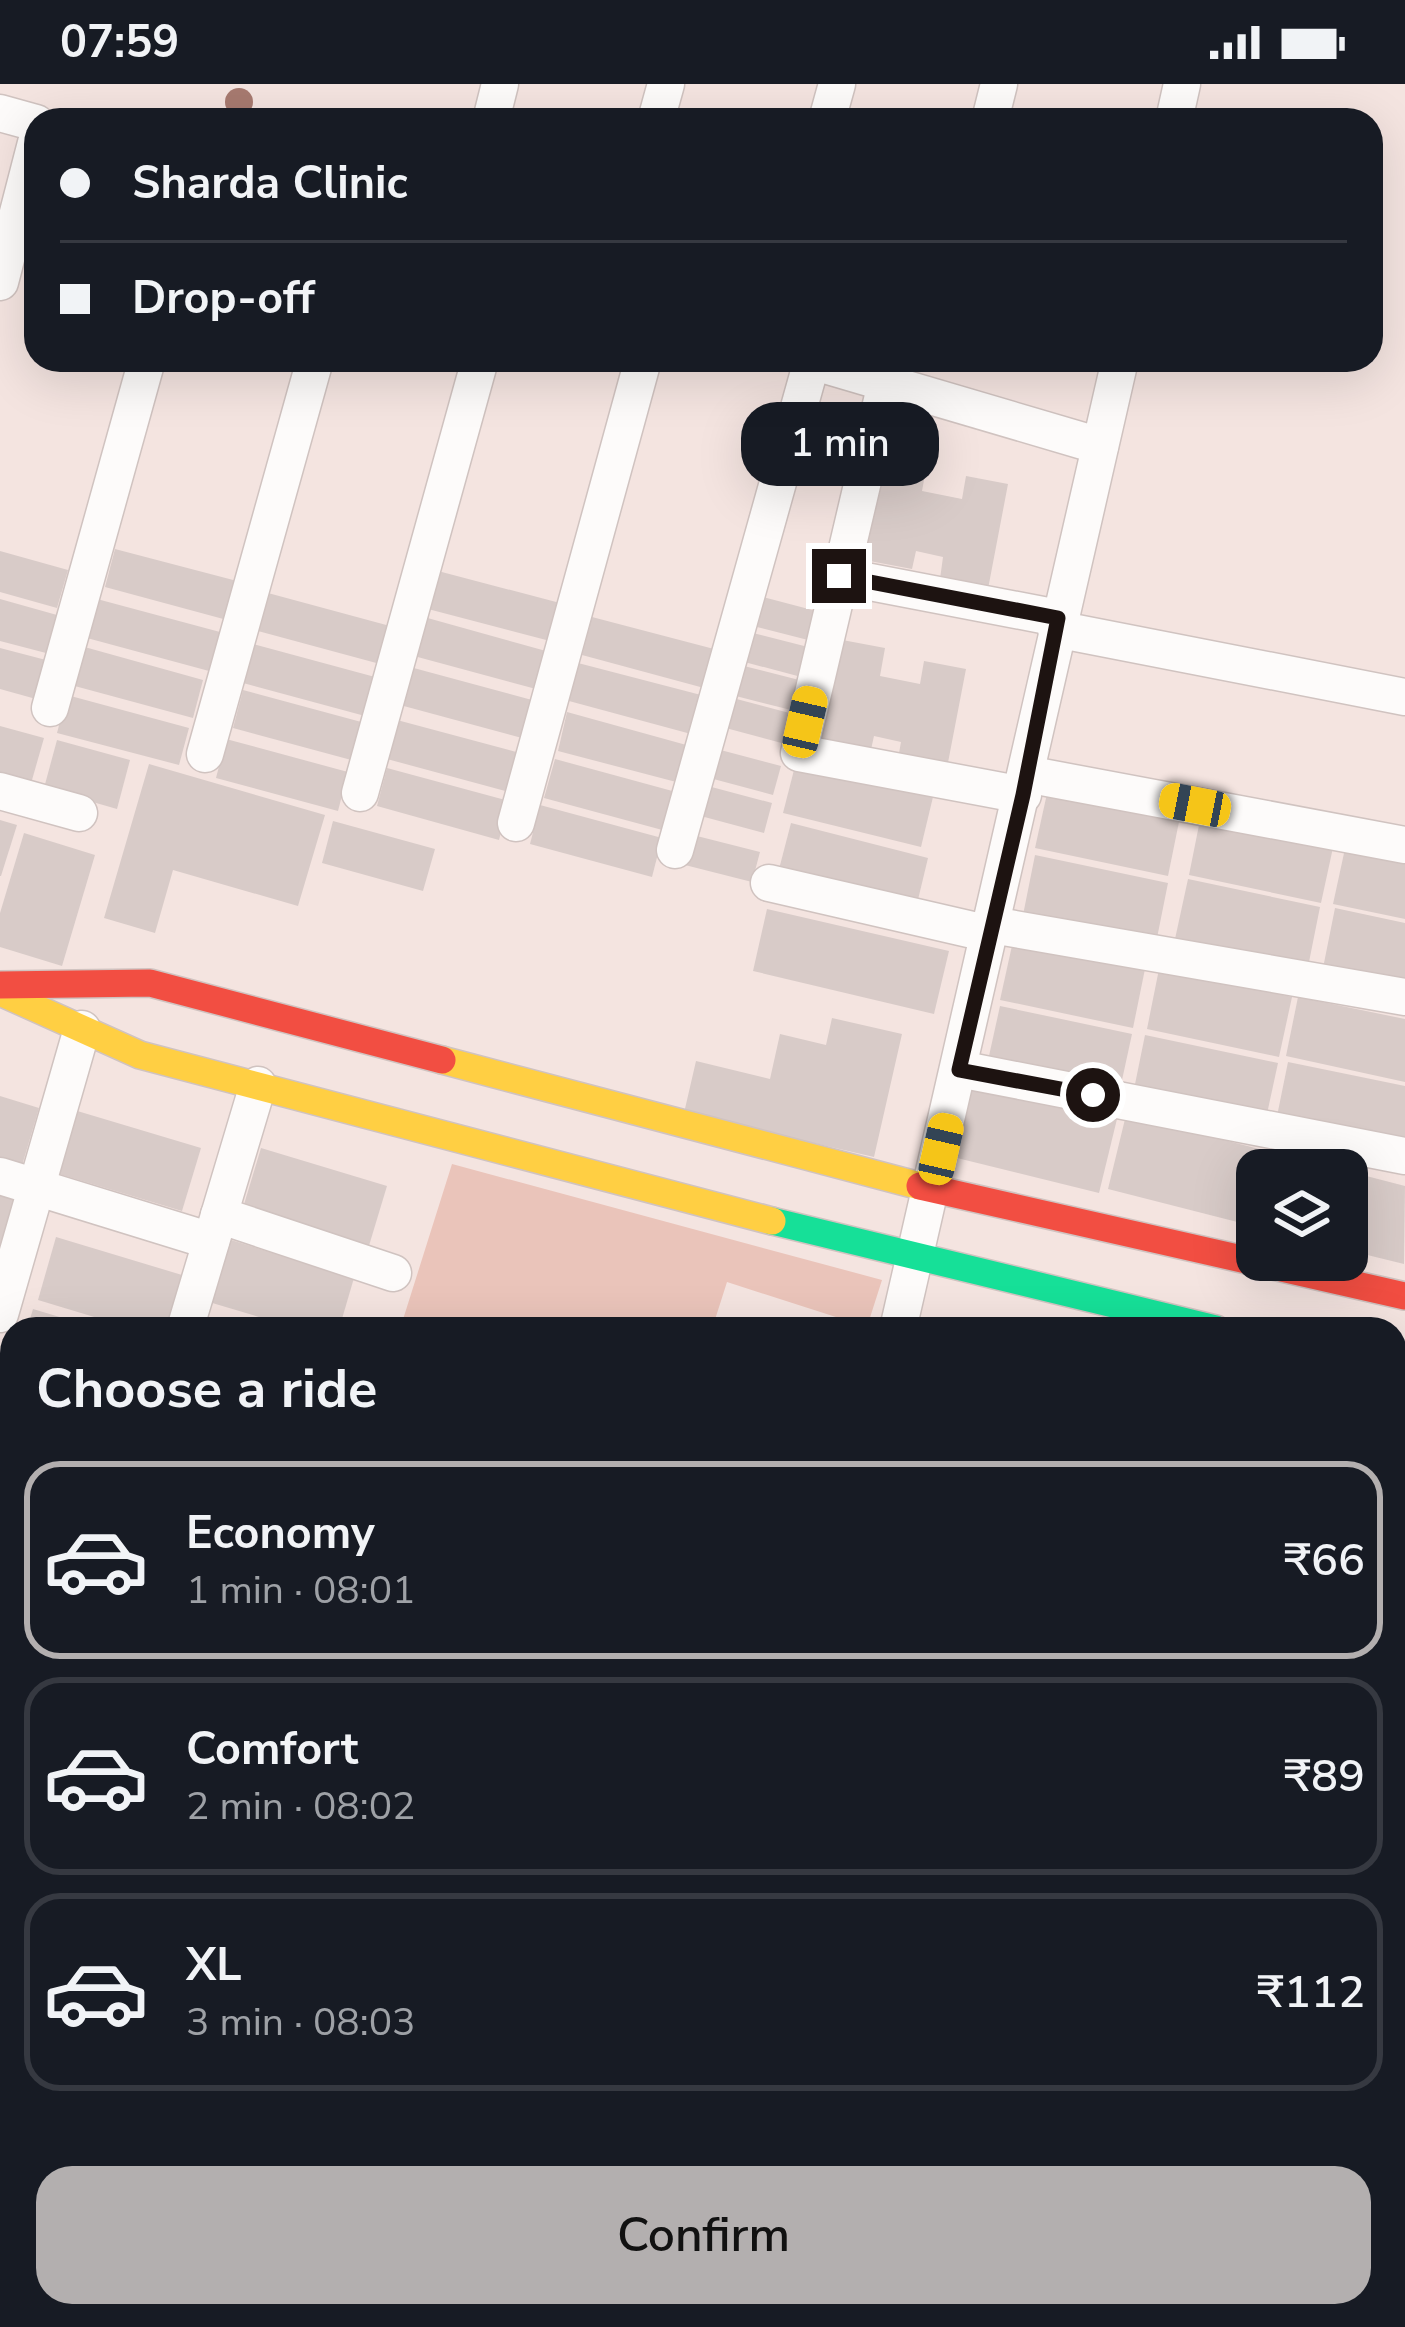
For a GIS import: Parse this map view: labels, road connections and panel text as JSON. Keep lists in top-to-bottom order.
{
  "page": {
    "status": "07:59",
    "banner": ["Sharda Clinic", "Drop-off"],
    "bubble": "1 min",
    "heading": "Choose a ride",
    "list": [
      {
        "name": "Economy",
        "note": "1 min · 08:01",
        "value": "₹66"
      },
      {
        "name": "Comfort",
        "note": "2 min · 08:02",
        "value": "₹89"
      },
      {
        "name": "XL",
        "note": "3 min · 08:03",
        "value": "₹112"
      }
    ],
    "buttons": "Confirm"
  }
}
